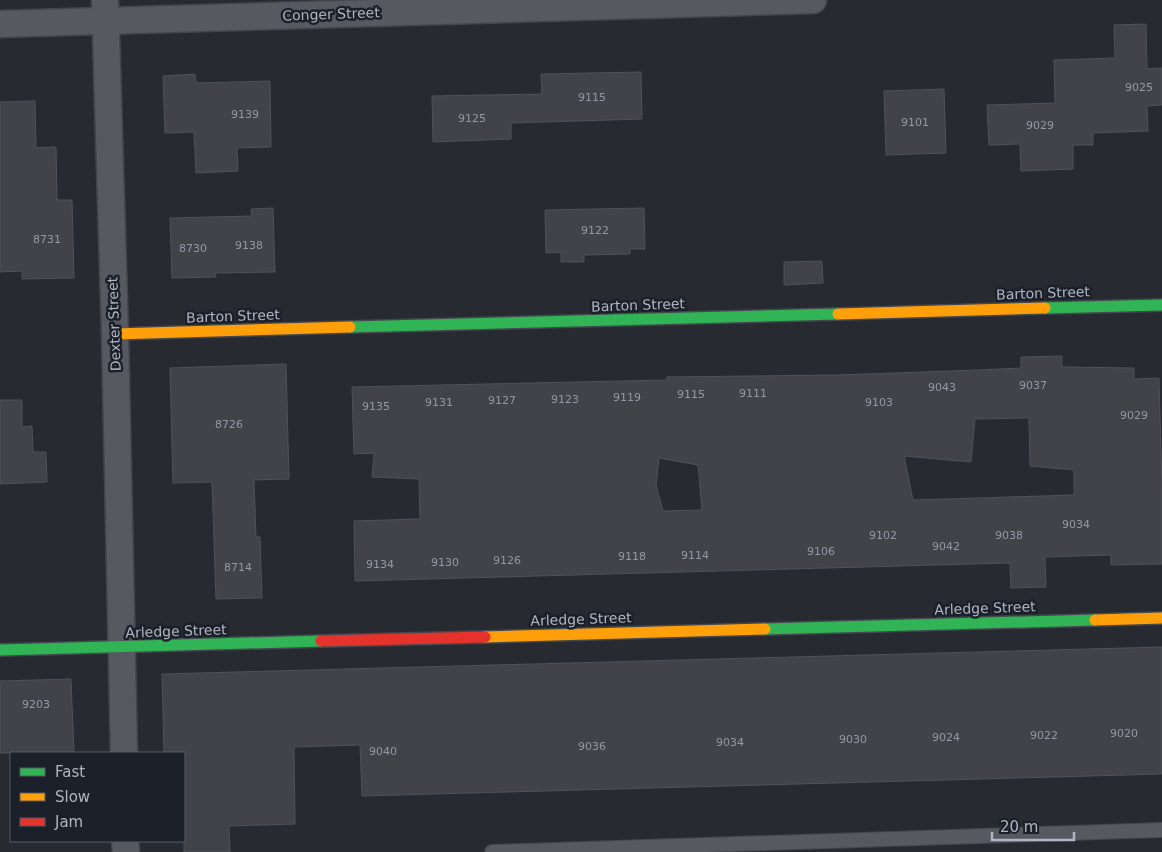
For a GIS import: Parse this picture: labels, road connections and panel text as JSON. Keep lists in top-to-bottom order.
{
  "streets": {
    "street": [
      "Conger Street",
      "Barton Street",
      "Dexter Street",
      "Arledge Street"
    ]
  },
  "crossings": [
    ["Conger Street", "Dexter Street"],
    ["Barton Street", "Dexter Street"],
    ["Dexter Street", "Arledge Street"]
  ],
  "house_numbers": [
    "9025",
    "9115",
    "9139",
    "9125",
    "9101",
    "9029",
    "9122",
    "8731",
    "9138",
    "8730",
    "9037",
    "9043",
    "9111",
    "9115",
    "9119",
    "9123",
    "9127",
    "9131",
    "9103",
    "9135",
    "9029",
    "8726",
    "9034",
    "9102",
    "9038",
    "9042",
    "9106",
    "9114",
    "9118",
    "9126",
    "9130",
    "9134",
    "8714",
    "9203",
    "9020",
    "9022",
    "9024",
    "9030",
    "9034",
    "9036",
    "9040"
  ],
  "legend": ["Fast", "Slow", "Jam"],
  "scale_bar": "20 m"
}
